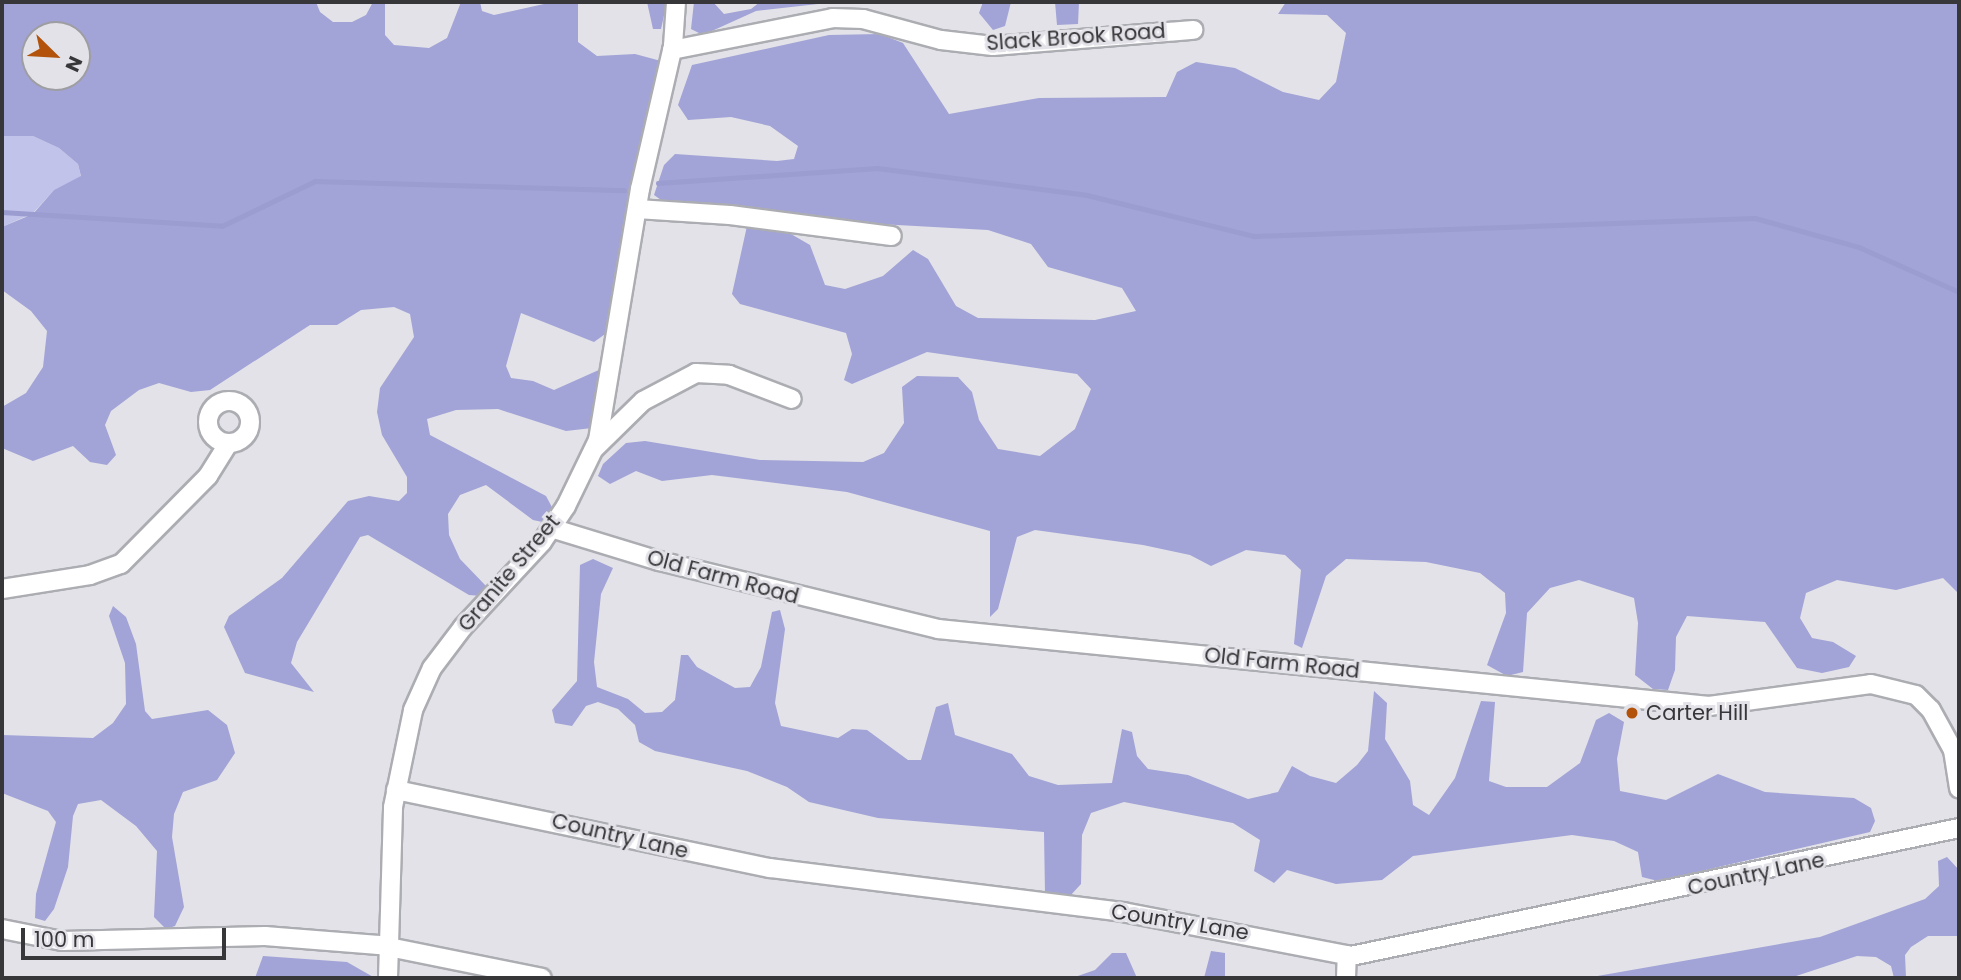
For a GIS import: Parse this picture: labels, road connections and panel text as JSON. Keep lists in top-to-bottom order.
{
  "streets": {
    "street": [
      "Slack Brook Road",
      "Granite Street",
      "Old Farm Road",
      "Country Lane"
    ]
  },
  "crossings": [
    ["Slack Brook Road", "Granite Street"],
    ["Granite Street", "Old Farm Road"],
    ["Granite Street", "Country Lane"]
  ],
  "places": ["Carter Hill"],
  "scale_bar": "100 m",
  "north": "bottom right"
}
